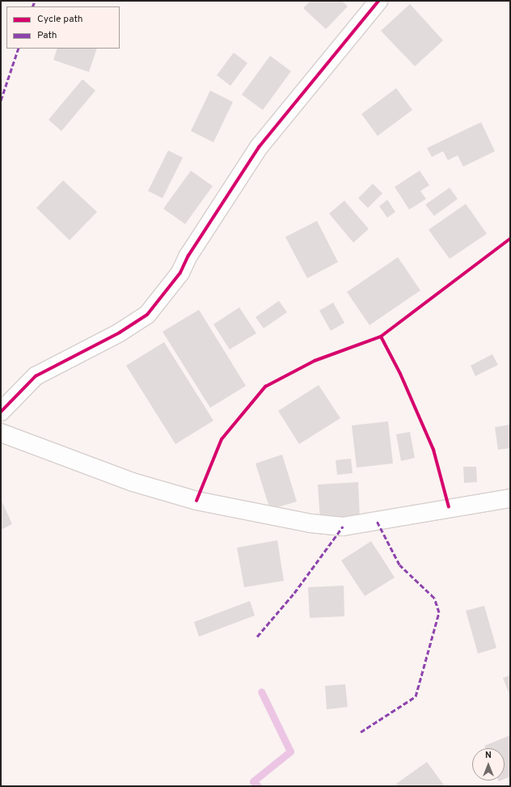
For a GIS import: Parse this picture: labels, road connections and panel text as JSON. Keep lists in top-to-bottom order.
{
  "legend": ["Cycle path", "Path"],
  "north": "top"
}
